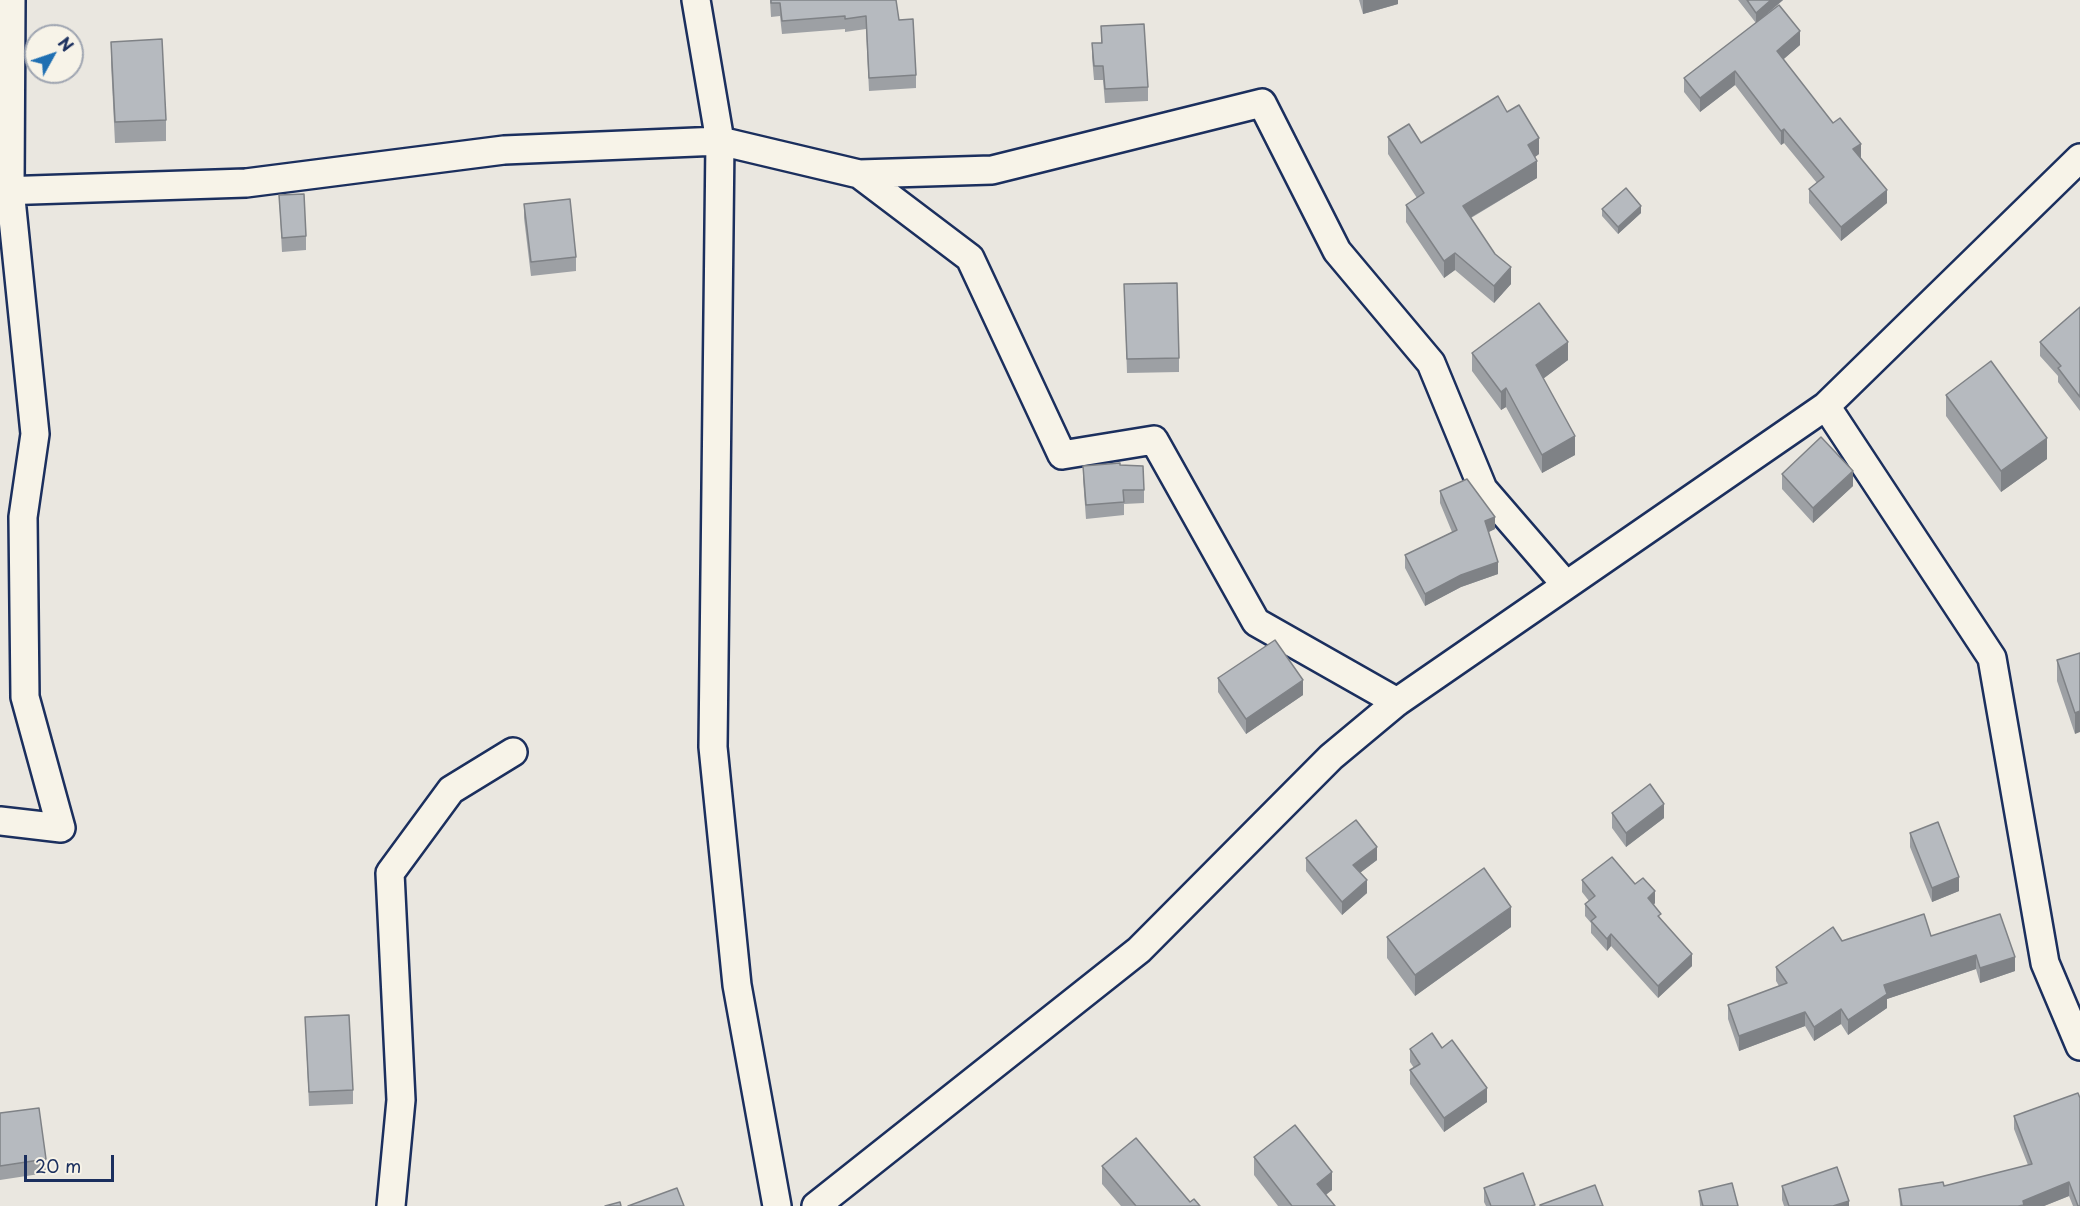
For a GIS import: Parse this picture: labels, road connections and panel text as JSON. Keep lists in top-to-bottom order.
{
  "scale_bar": "20 m",
  "north": "top right"
}
